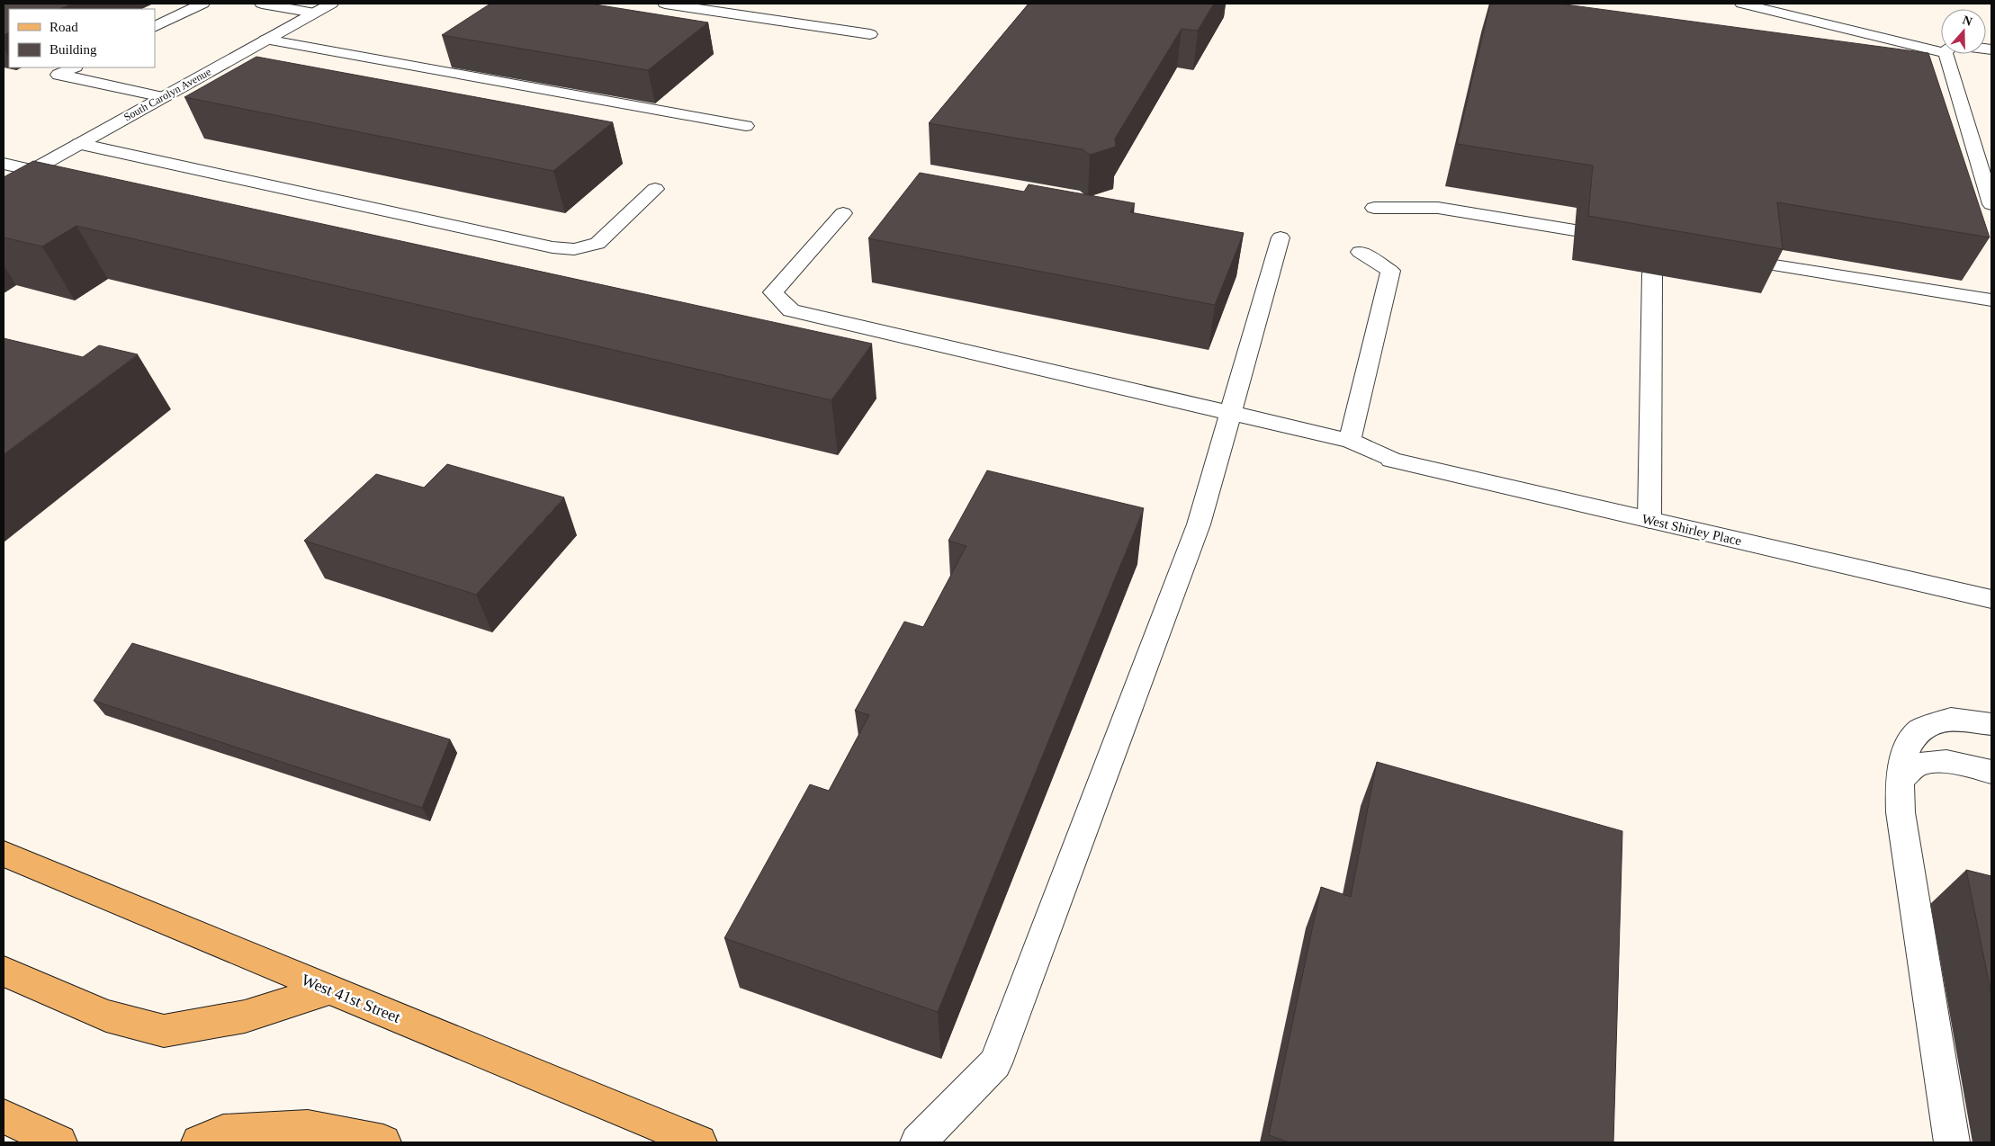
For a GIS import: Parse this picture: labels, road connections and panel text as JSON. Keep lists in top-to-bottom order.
{
  "streets": {
    "main road": ["West 41st Street"],
    "street": ["South Carolyn Avenue", "West Shirley Place"]
  },
  "legend": ["Road", "Building"],
  "north": "top"
}
